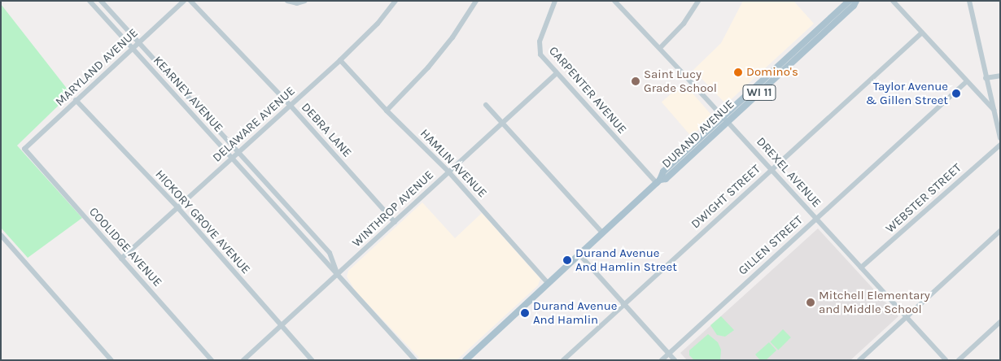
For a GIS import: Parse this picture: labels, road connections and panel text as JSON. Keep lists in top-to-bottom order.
{
  "streets": {
    "main road": ["WI 11", "DURAND AVENUE"],
    "street": [
      "MARYLAND AVENUE",
      "CARPENTER AVENUE",
      "KEARNEY AVENUE",
      "DELAWARE AVENUE",
      "DEBRA LANE",
      "HAMLIN AVENUE",
      "DREXEL AVENUE",
      "DWIGHT STREET",
      "WEBSTER STREET",
      "WINTHROP AVENUE",
      "HICKORY GROVE AVENUE",
      "GILLEN STREET",
      "COOLIDGE AVENUE"
    ]
  },
  "crossings": [
    ["MARYLAND AVENUE", "KEARNEY AVENUE"],
    ["MARYLAND AVENUE", "HICKORY GROVE AVENUE"],
    ["MARYLAND AVENUE", "COOLIDGE AVENUE"],
    ["CARPENTER AVENUE", "DURAND AVENUE"],
    ["CARPENTER AVENUE", "WINTHROP AVENUE"],
    ["KEARNEY AVENUE", "DELAWARE AVENUE"],
    ["KEARNEY AVENUE", "WINTHROP AVENUE"],
    ["DELAWARE AVENUE", "DEBRA LANE"],
    ["DELAWARE AVENUE", "HAMLIN AVENUE"],
    ["DELAWARE AVENUE", "HICKORY GROVE AVENUE"],
    ["DELAWARE AVENUE", "COOLIDGE AVENUE"],
    ["DEBRA LANE", "WINTHROP AVENUE"],
    ["DURAND AVENUE", "HAMLIN AVENUE"],
    ["DURAND AVENUE", "DREXEL AVENUE"],
    ["HAMLIN AVENUE", "WINTHROP AVENUE"],
    ["DREXEL AVENUE", "DWIGHT STREET"],
    ["DREXEL AVENUE", "WEBSTER STREET"],
    ["DREXEL AVENUE", "GILLEN STREET"],
    ["WINTHROP AVENUE", "HICKORY GROVE AVENUE"]
  ],
  "places": [
    "Domino's",
    "Saint Lucy Grade School",
    "Taylor Avenue & Gillen Street",
    "Durand Avenue And Hamlin Street",
    "Mitchell Elementary and Middle School",
    "Durand Avenue And Hamlin"
  ]
}
